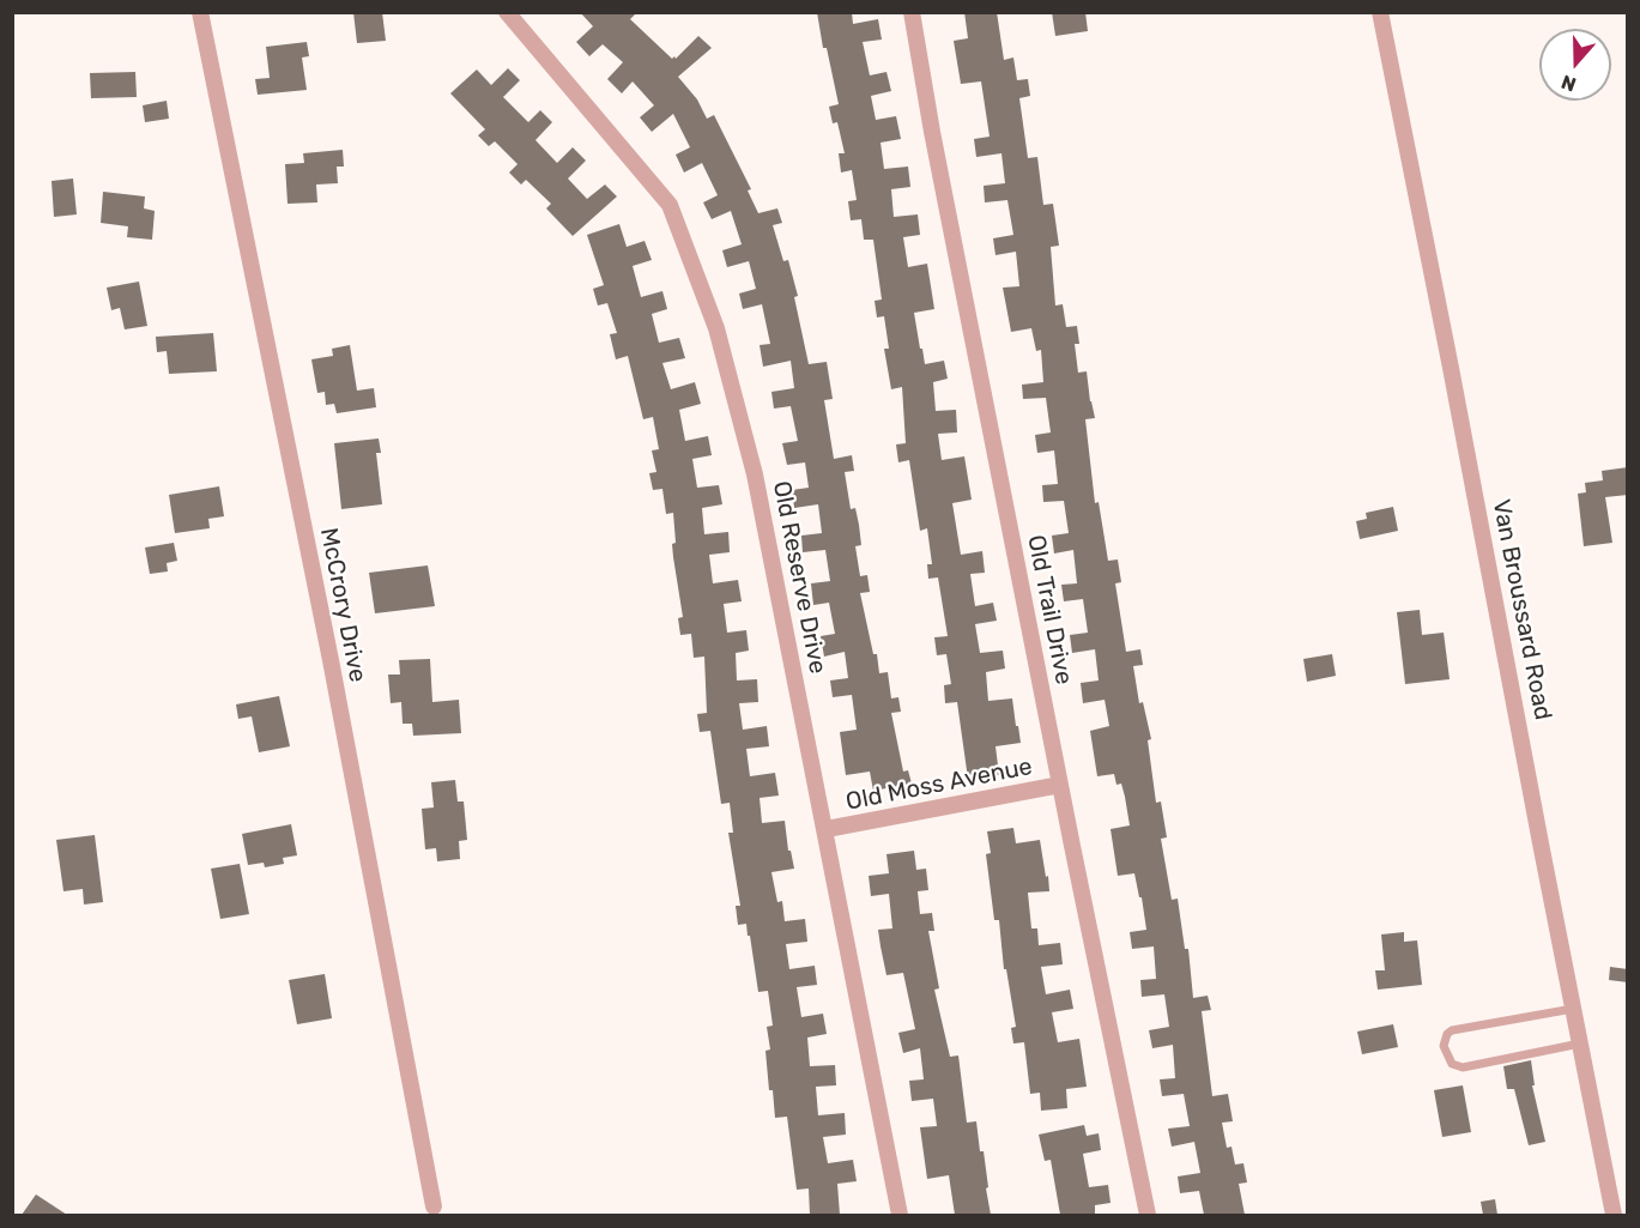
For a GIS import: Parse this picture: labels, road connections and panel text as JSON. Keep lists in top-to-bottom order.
{
  "streets": {
    "street": [
      "Old Reserve Drive",
      "McCrory Drive",
      "Old Trail Drive",
      "Van Broussard Road",
      "Old Moss Avenue"
    ]
  },
  "crossings": [
    ["Old Reserve Drive", "Old Moss Avenue"],
    ["Old Trail Drive", "Old Moss Avenue"]
  ],
  "north": "bottom"
}
